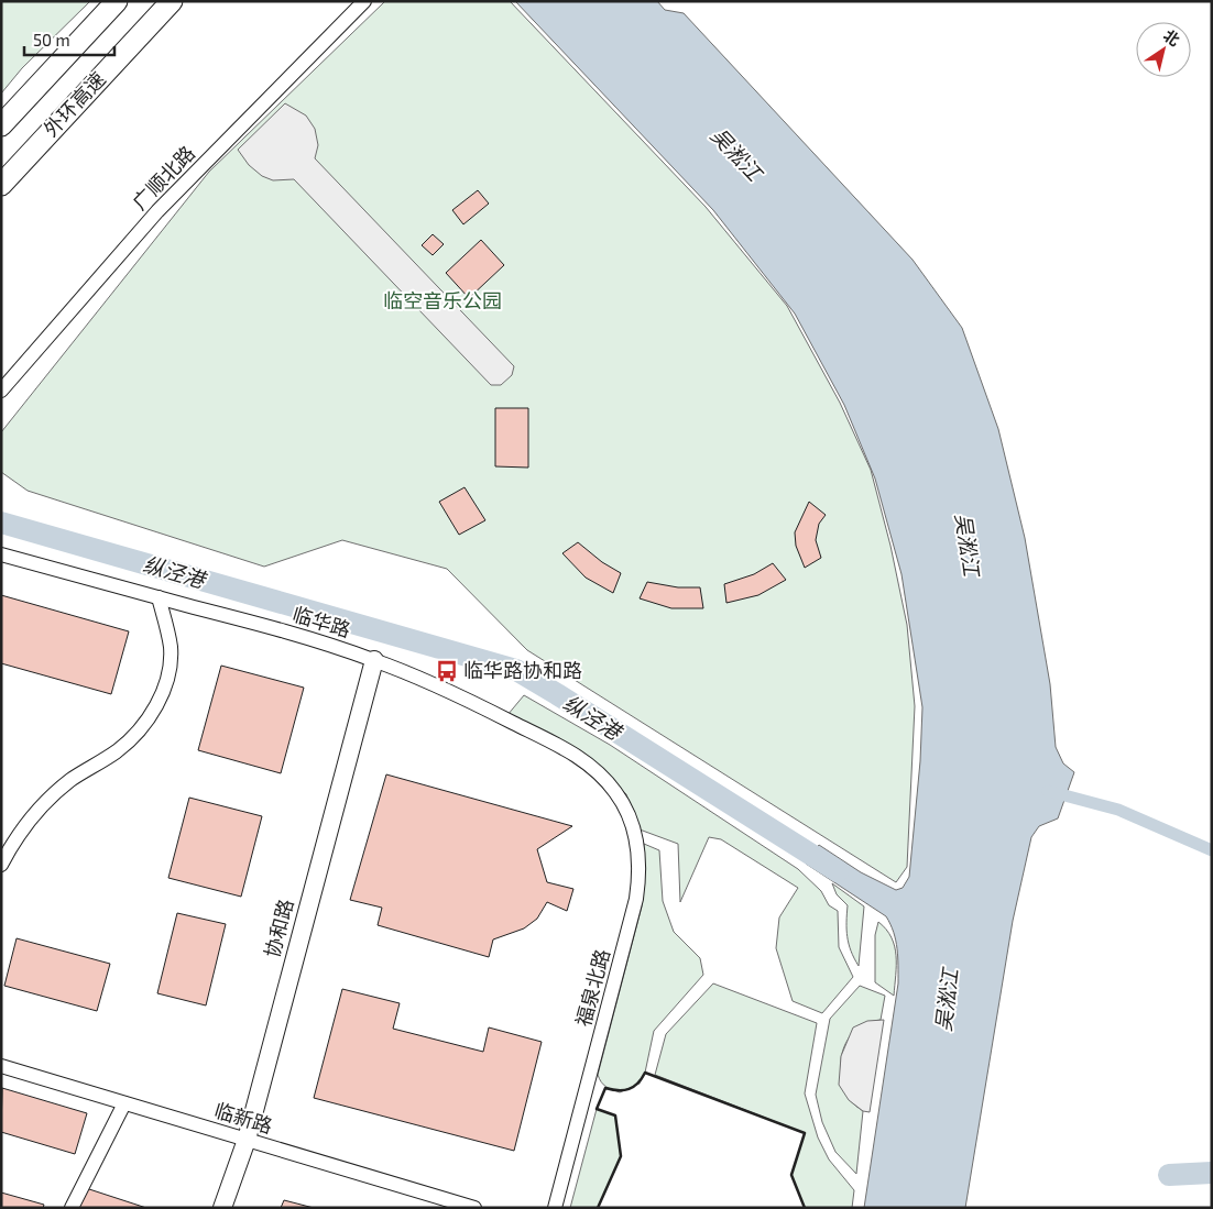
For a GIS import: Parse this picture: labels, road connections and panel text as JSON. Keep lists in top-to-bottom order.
{
  "streets": {
    "highway": ["外环高速"],
    "main road": ["协和路"],
    "street": [
      "广顺北路",
      "临华路",
      "福泉北路",
      "临新路"
    ]
  },
  "crossings": [
    ["临华路", "协和路"],
    ["临华路", "福泉北路"],
    ["协和路", "临新路"]
  ],
  "water": ["吴淞江", "纵泾港"],
  "parks": ["临空音乐公园"],
  "places": {
    "bus stop": ["临华路协和路"]
  },
  "scale_bar": "50 m",
  "north": "top right"
}
